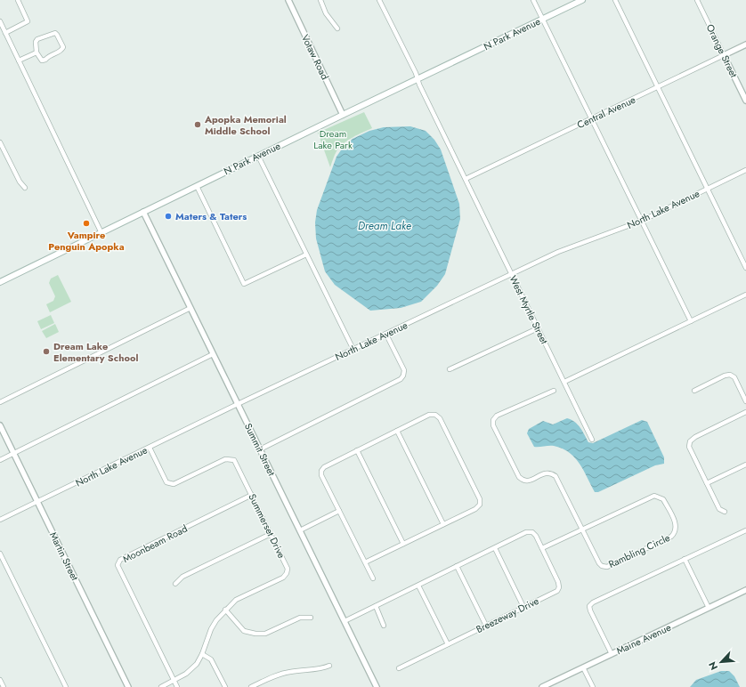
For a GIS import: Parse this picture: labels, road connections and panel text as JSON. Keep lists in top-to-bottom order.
{
  "streets": {
    "main road": ["N Park Avenue"],
    "street": [
      "Orange Street",
      "Votaw Road",
      "Central Avenue",
      "North Lake Avenue",
      "West Myrtle Street",
      "Summit Street",
      "Summerset Drive",
      "Moonbeam Road",
      "Rambling Circle",
      "Martin Street",
      "Breezeway Drive",
      "Maine Avenue"
    ]
  },
  "crossings": [
    ["N Park Avenue", "Votaw Road"],
    ["N Park Avenue", "West Myrtle Street"],
    ["N Park Avenue", "Summit Street"],
    ["Orange Street", "Central Avenue"],
    ["Central Avenue", "West Myrtle Street"],
    ["North Lake Avenue", "West Myrtle Street"],
    ["North Lake Avenue", "Summit Street"],
    ["North Lake Avenue", "Summerset Drive"],
    ["North Lake Avenue", "Martin Street"],
    ["Summerset Drive", "Moonbeam Road"],
    ["Rambling Circle", "Breezeway Drive"]
  ],
  "water": ["Dream Lake"],
  "parks": ["Dream Lake Park"],
  "places": [
    "Apopka Memorial Middle School",
    "Maters & Taters",
    "Vampire Penguin Apopka",
    "Dream Lake Elementary School"
  ],
  "north": "bottom left"
}
